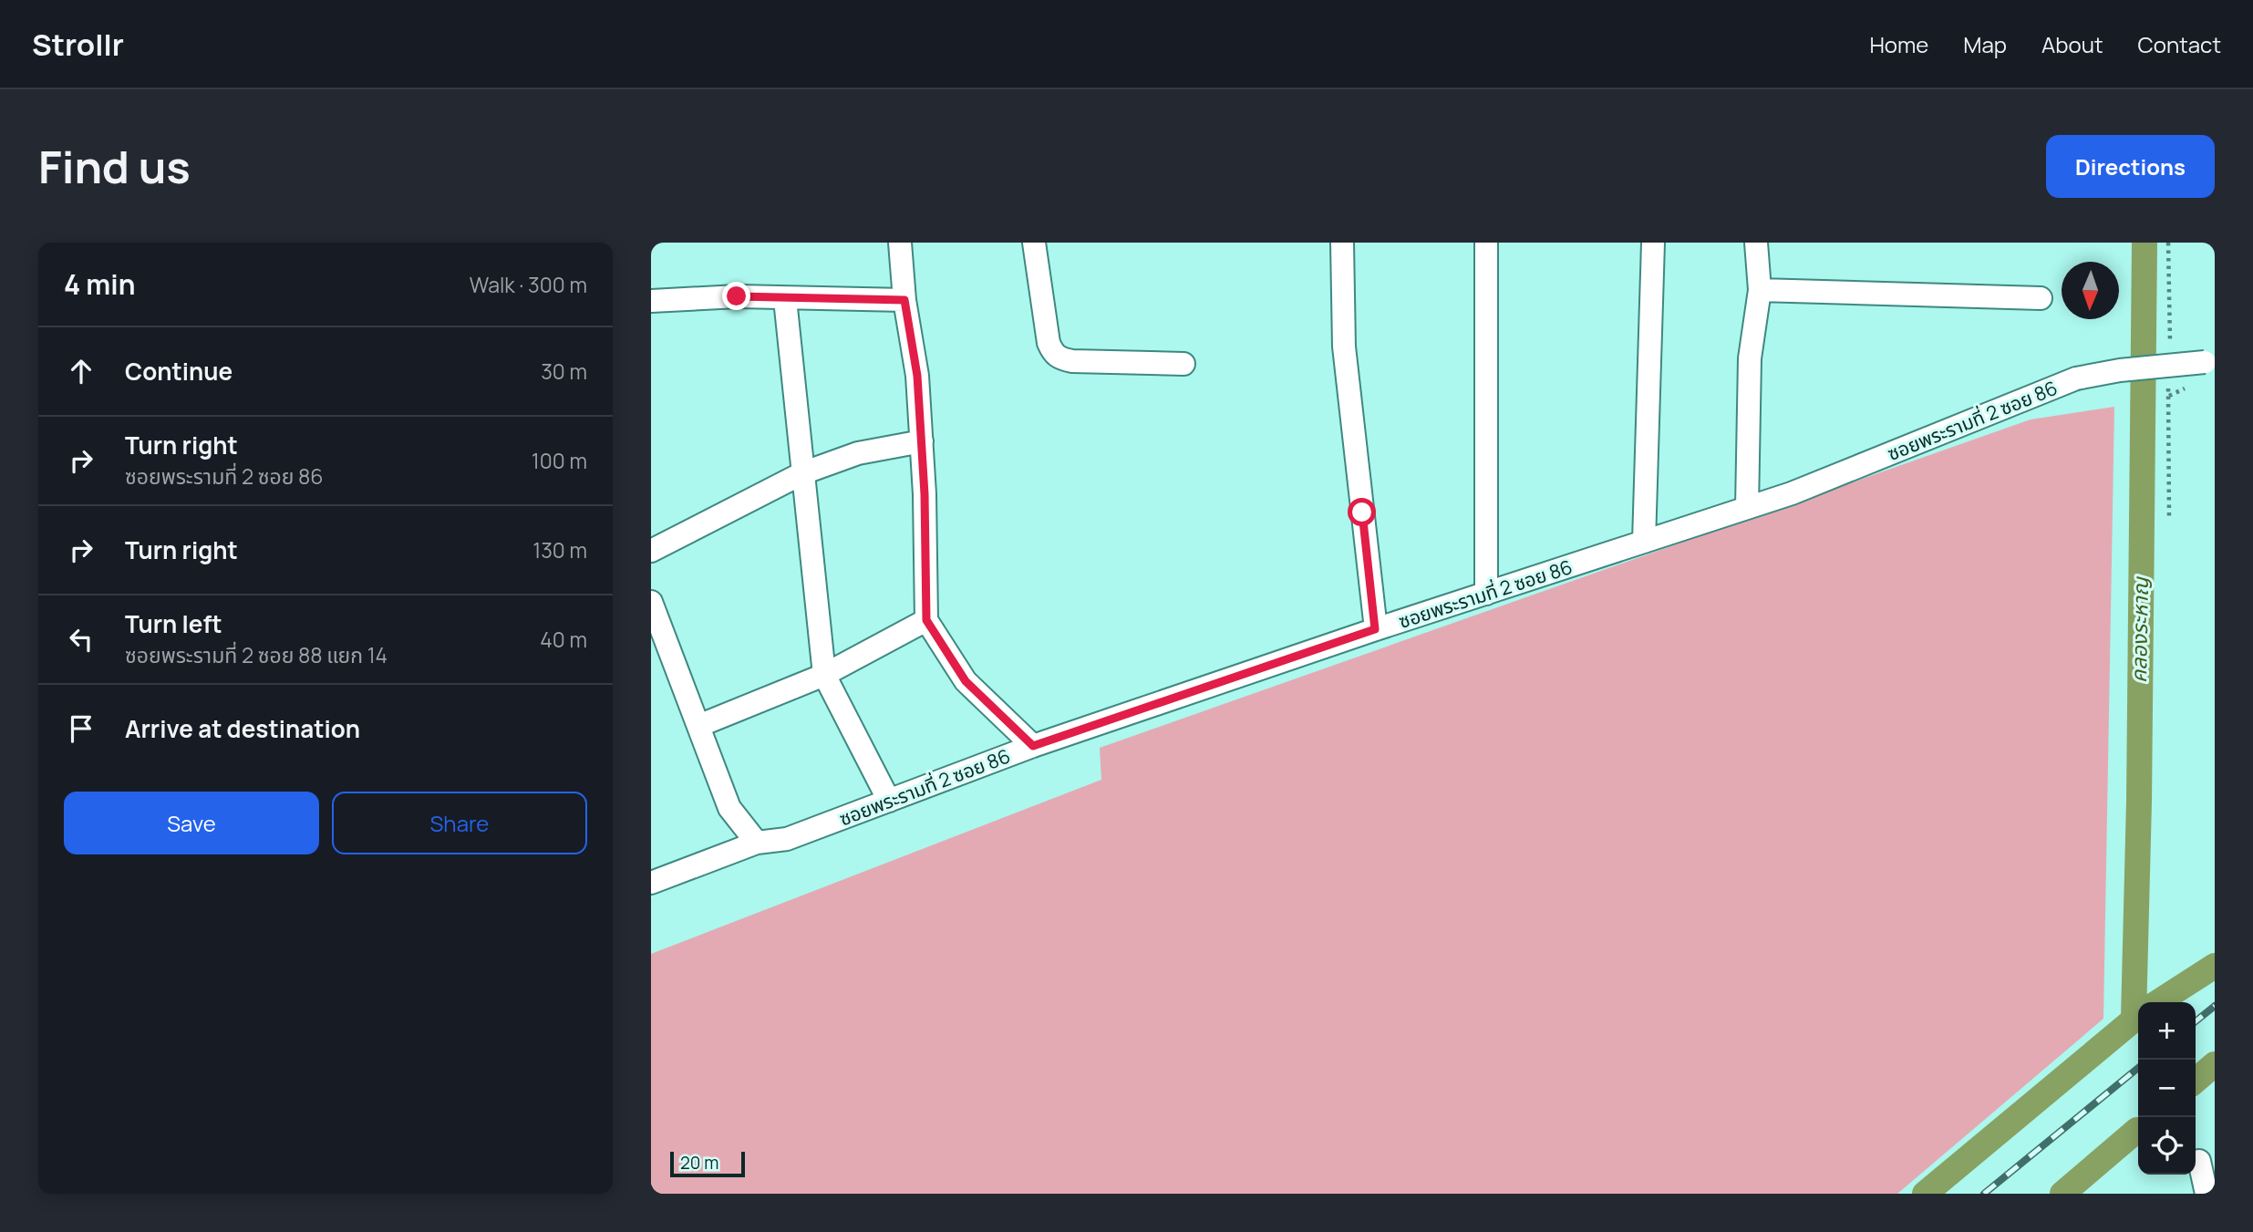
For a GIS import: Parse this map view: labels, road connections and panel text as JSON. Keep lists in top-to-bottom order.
{
  "streets": {
    "street": ["ซอยพระรามที่ 2 ซอย 86"]
  },
  "water": ["คลองระหาญ"],
  "scale_bar": "20 m",
  "north": "bottom",
  "page": {
    "header": "Strollr",
    "nav": [
      "Home",
      "Map",
      "About",
      "Contact"
    ],
    "buttons": [
      "Directions",
      ["Save", "Share"]
    ],
    "title": "Find us",
    "heading": ["4 min", "Walk · 300 m"],
    "list": [
      ["Continue", "30 m"],
      ["Turn right", "ซอยพระรามที่ 2 ซอย 86", "100 m"],
      ["Turn right", "130 m"],
      ["Turn left", "ซอยพระรามที่ 2 ซอย 88 แยก 14", "40 m"],
      "Arrive at destination"
    ],
    "map_buttons": ["+", "−"],
    "scale": "20 m"
  }
}
